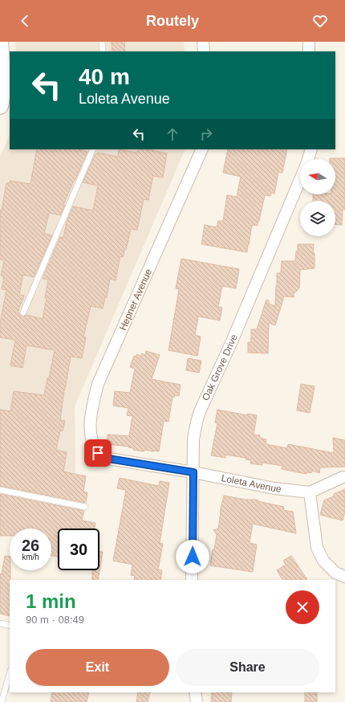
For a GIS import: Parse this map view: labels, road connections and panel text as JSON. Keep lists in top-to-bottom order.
{
  "streets": {
    "street": ["Hepner Avenue", "Oak Grove Drive", "Loleta Avenue"]
  },
  "crossings": [
    ["Hepner Avenue", "Loleta Avenue"],
    ["Oak Grove Drive", "Loleta Avenue"]
  ],
  "north": "left",
  "page": {
    "header": "Routely",
    "turn": ["40 m", "Loleta Avenue"],
    "speed": "26 km/h",
    "limit": "30",
    "heading": ["1 min", "90 m · 08:49"],
    "buttons": ["Exit", "Share"]
  }
}
